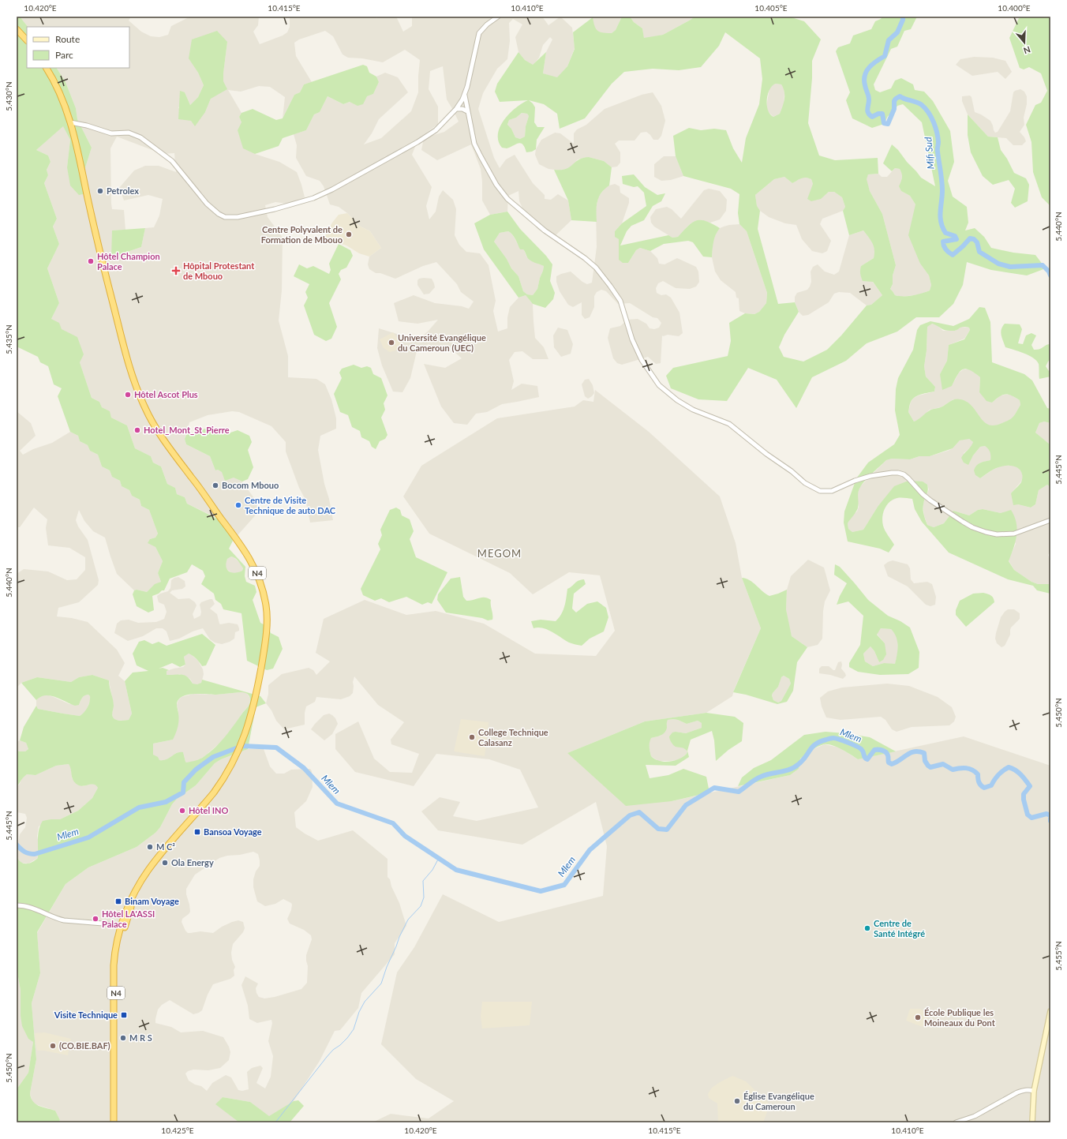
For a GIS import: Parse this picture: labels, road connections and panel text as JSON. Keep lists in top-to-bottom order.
{
  "streets": {
    "highway": ["N4"]
  },
  "districts": ["MEGOM"],
  "water": ["Mifi Sud", "Mlem"],
  "places": {
    "other": [
      "Petrolex",
      "Centre Polyvalent de Formation de Mbouo",
      "Hôtel Champion Palace",
      "Université Evangélique du Cameroun (UEC)",
      "Hôtel Ascot Plus",
      "Hotel_Mont_St_Pierre",
      "Bocom Mbouo",
      "Centre de Visite Technique de auto DAC",
      "College Technique Calasanz",
      "Hôtel INO",
      "M C²",
      "Ola Energy",
      "Hôtel LA'ASSI Palace",
      "Centre de Santé Intégré",
      "École Publique les Moineaux du Pont",
      "M R S",
      "(CO.BIE.BAF)",
      "Église Evangélique du Cameroun"
    ],
    "health": ["Hôpital Protestant de Mbouo"],
    "transit": ["Bansoa Voyage", "Binam Voyage", "Visite Technique"]
  },
  "legend": ["Route", "Parc"],
  "north": "bottom",
  "coordinates": [
    "10.420°E",
    "10.415°E",
    "10.410°E",
    "10.405°E",
    "10.400°E",
    "5.430°N",
    "5.440°N",
    "5.435°N",
    "5.445°N",
    "5.450°N",
    "5.455°N",
    "10.425°E"
  ]
}
